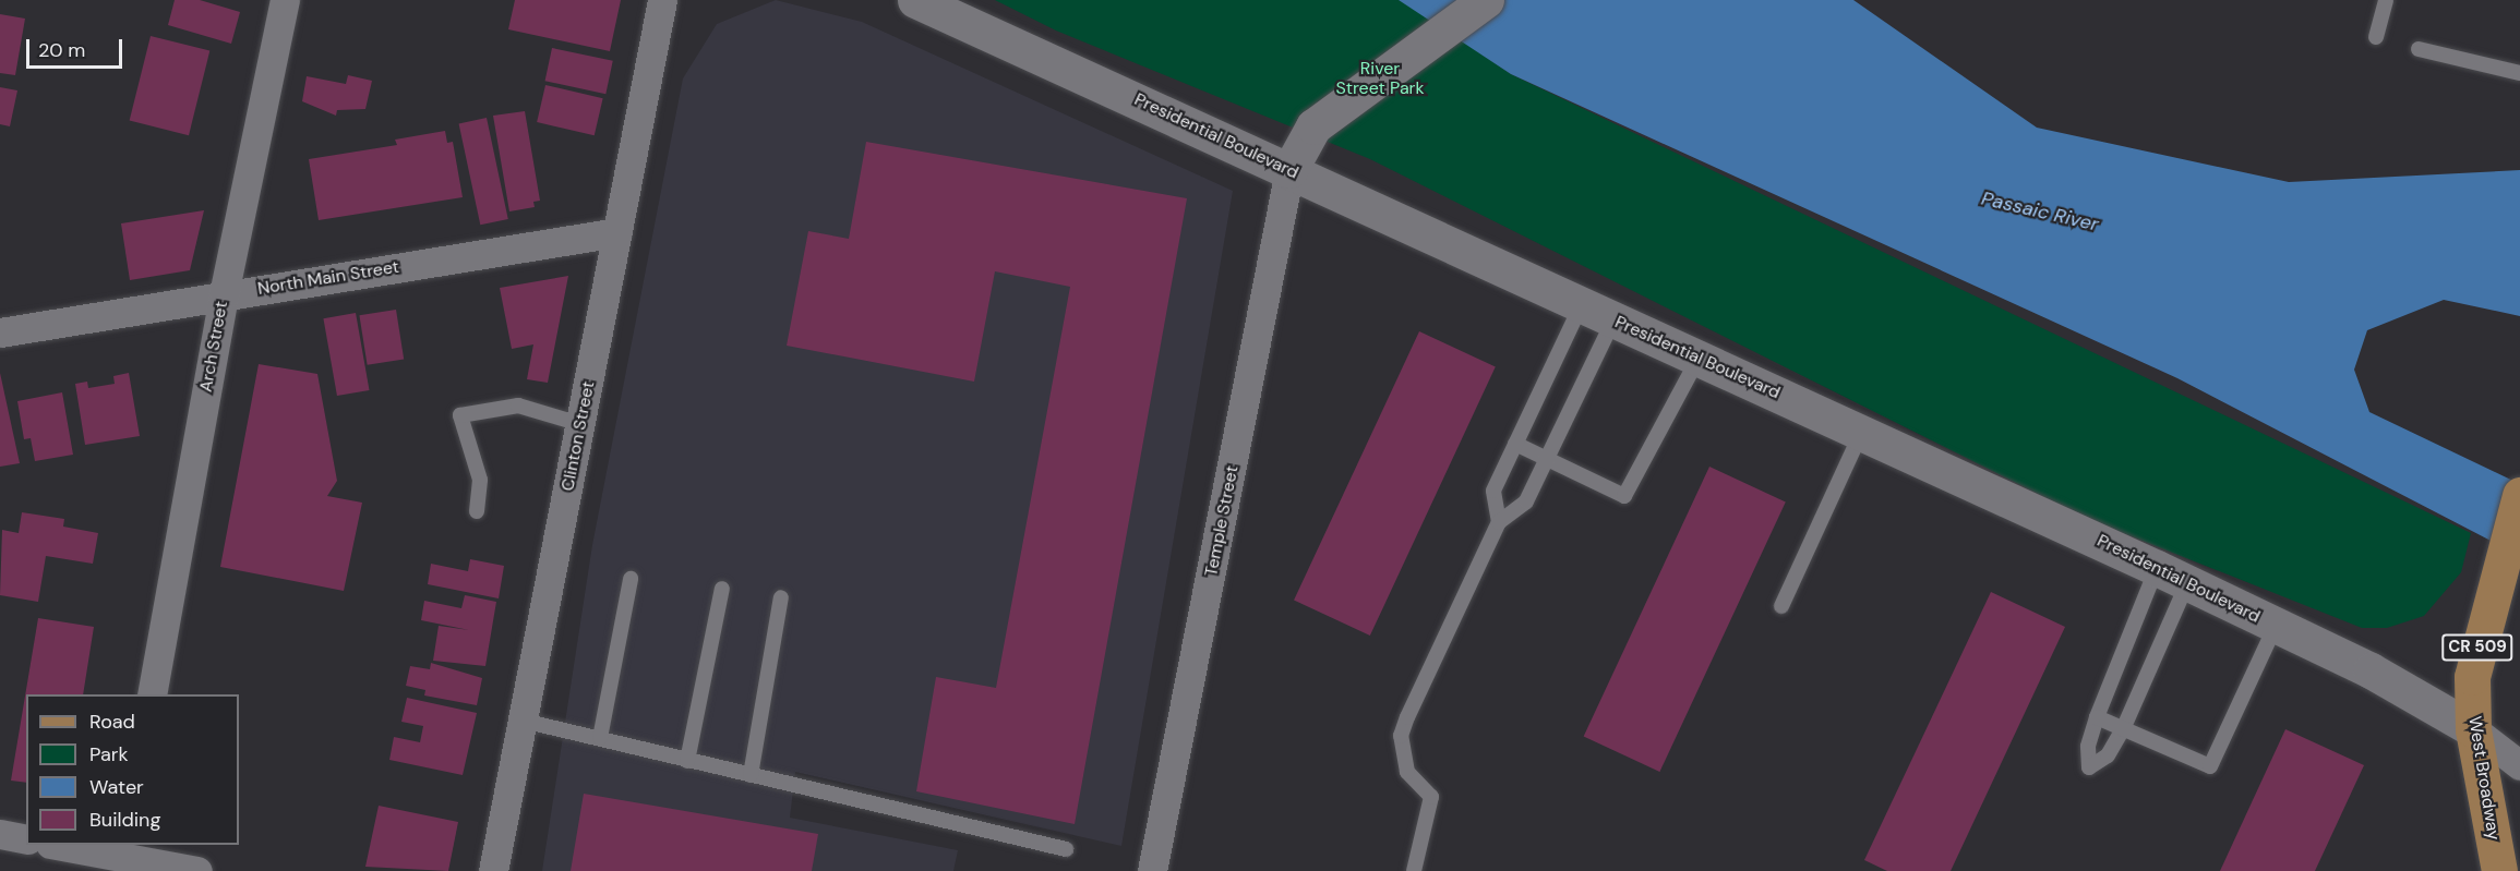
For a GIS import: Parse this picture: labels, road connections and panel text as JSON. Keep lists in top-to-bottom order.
{
  "streets": {
    "main road": ["CR 509", "West Broadway"],
    "street": [
      "Presidential Boulevard",
      "North Main Street",
      "Arch Street",
      "Clinton Street",
      "Temple Street"
    ]
  },
  "crossings": [
    ["Presidential Boulevard", "Temple Street"],
    ["Presidential Boulevard", "West Broadway"],
    ["North Main Street", "Arch Street"],
    ["North Main Street", "Clinton Street"]
  ],
  "water": ["Passaic River"],
  "parks": ["River Street Park"],
  "legend": [
    "Road",
    "Park",
    "Water",
    "Building"
  ],
  "scale_bar": "20 m"
}
